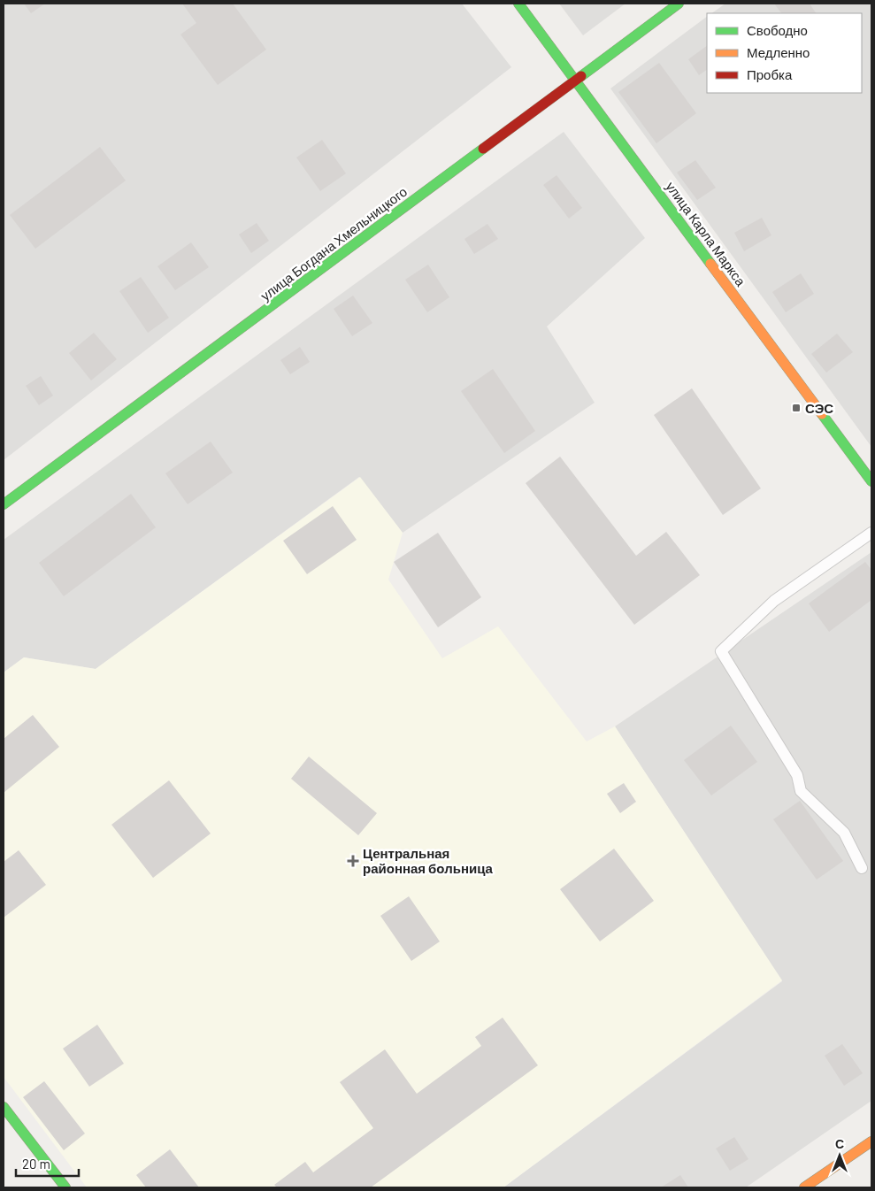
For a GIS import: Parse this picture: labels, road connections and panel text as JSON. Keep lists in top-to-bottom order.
{
  "streets": {
    "main road": ["улица Карла Маркса", "улица Богдана Хмельницкого"]
  },
  "crossings": [
    ["улица Карла Маркса", "улица Богдана Хмельницкого"]
  ],
  "places": {
    "transit": ["СЭС"],
    "health": ["Центральная районная больница"]
  },
  "legend": ["Свободно", "Медленно", "Пробка"],
  "scale_bar": "20 m",
  "north": "top"
}
